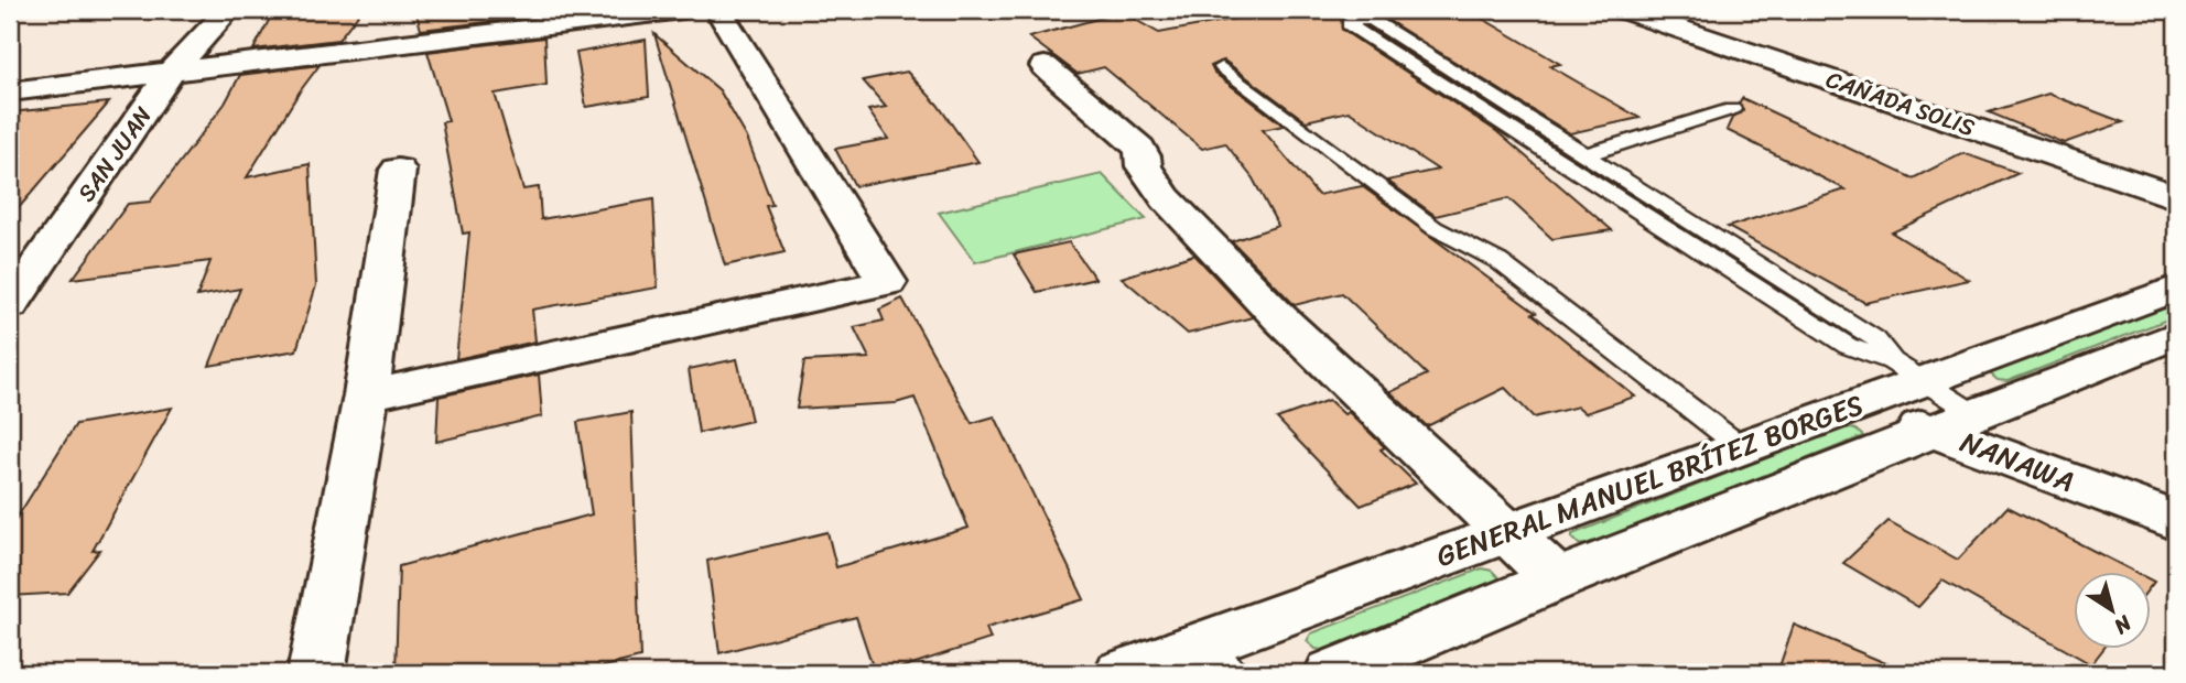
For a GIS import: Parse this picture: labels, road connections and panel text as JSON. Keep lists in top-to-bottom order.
{
  "streets": {
    "street": [
      "CAÑADA SOLIS",
      "SAN JUAN",
      "NANAWA",
      "GENERAL MANUEL BRÍTEZ BORGES"
    ]
  },
  "crossings": [
    ["NANAWA", "GENERAL MANUEL BRÍTEZ BORGES"]
  ],
  "north": "bottom right"
}
